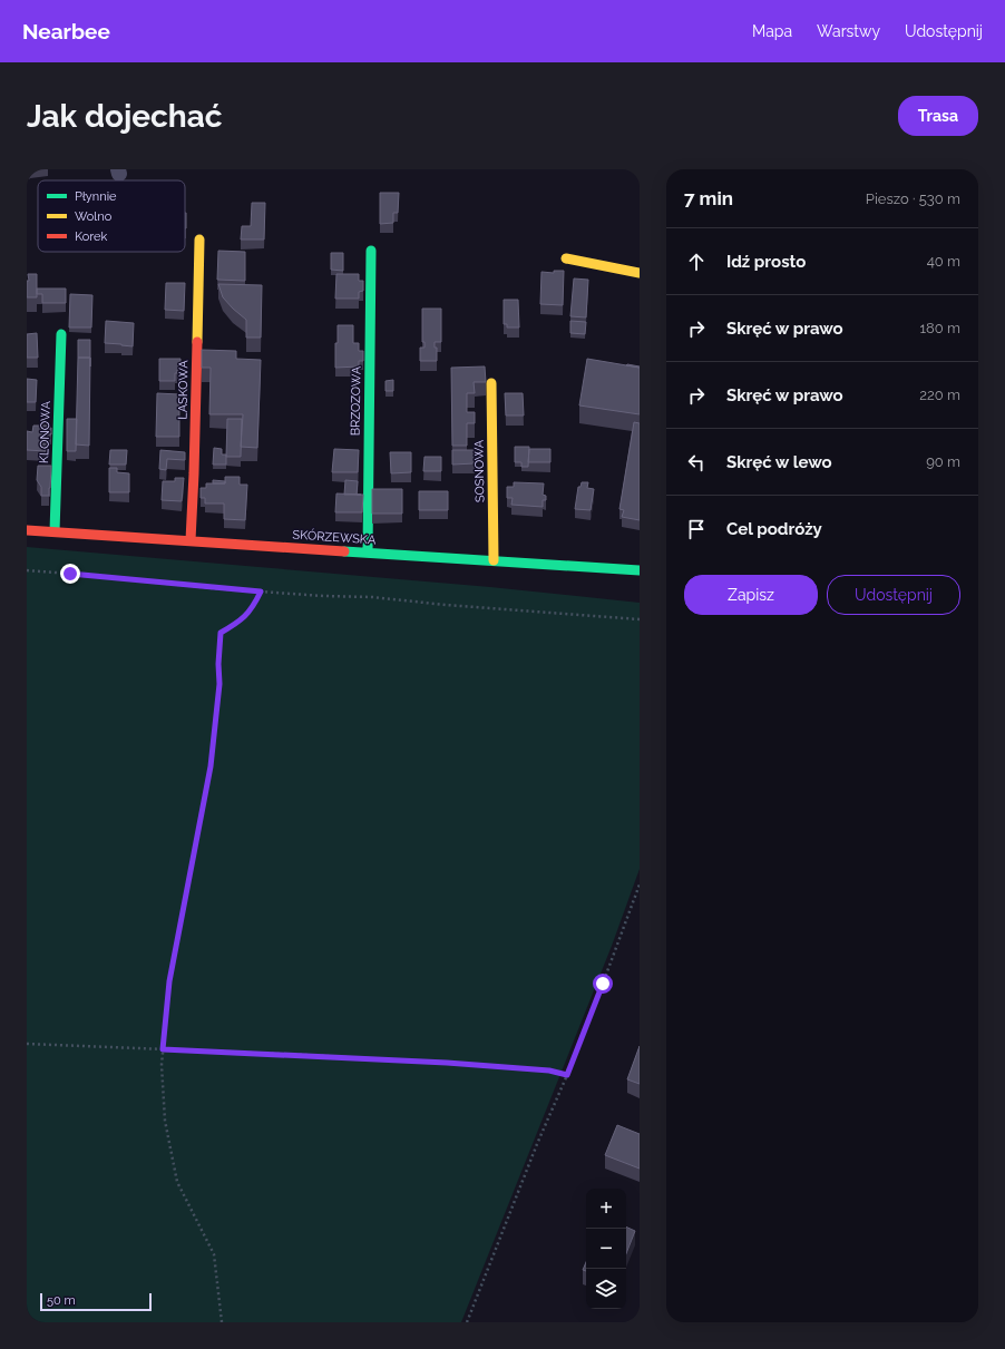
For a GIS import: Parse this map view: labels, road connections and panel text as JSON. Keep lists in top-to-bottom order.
{
  "streets": {
    "street": [
      "LASKOWA",
      "BRZOZOWA",
      "KLONOWA",
      "SOSNOWA",
      "SKÓRZEWSKA"
    ]
  },
  "crossings": [
    ["LASKOWA", "SKÓRZEWSKA"],
    ["BRZOZOWA", "SKÓRZEWSKA"],
    ["KLONOWA", "SKÓRZEWSKA"],
    ["SOSNOWA", "SKÓRZEWSKA"]
  ],
  "legend": ["Płynnie", "Wolno", "Korek"],
  "scale_bar": "50 m",
  "page": {
    "header": "Nearbee",
    "nav": ["Mapa", "Warstwy", "Udostępnij"],
    "buttons": [
      "Trasa",
      ["Zapisz", "Udostępnij"]
    ],
    "title": "Jak dojechać",
    "heading": ["7 min", "Pieszo · 530 m"],
    "list": [
      ["Idź prosto", "40 m"],
      ["Skręć w prawo", "180 m"],
      ["Skręć w prawo", "220 m"],
      ["Skręć w lewo", "90 m"],
      "Cel podróży"
    ],
    "map_buttons": ["+", "−"],
    "scale": "50 m"
  }
}
